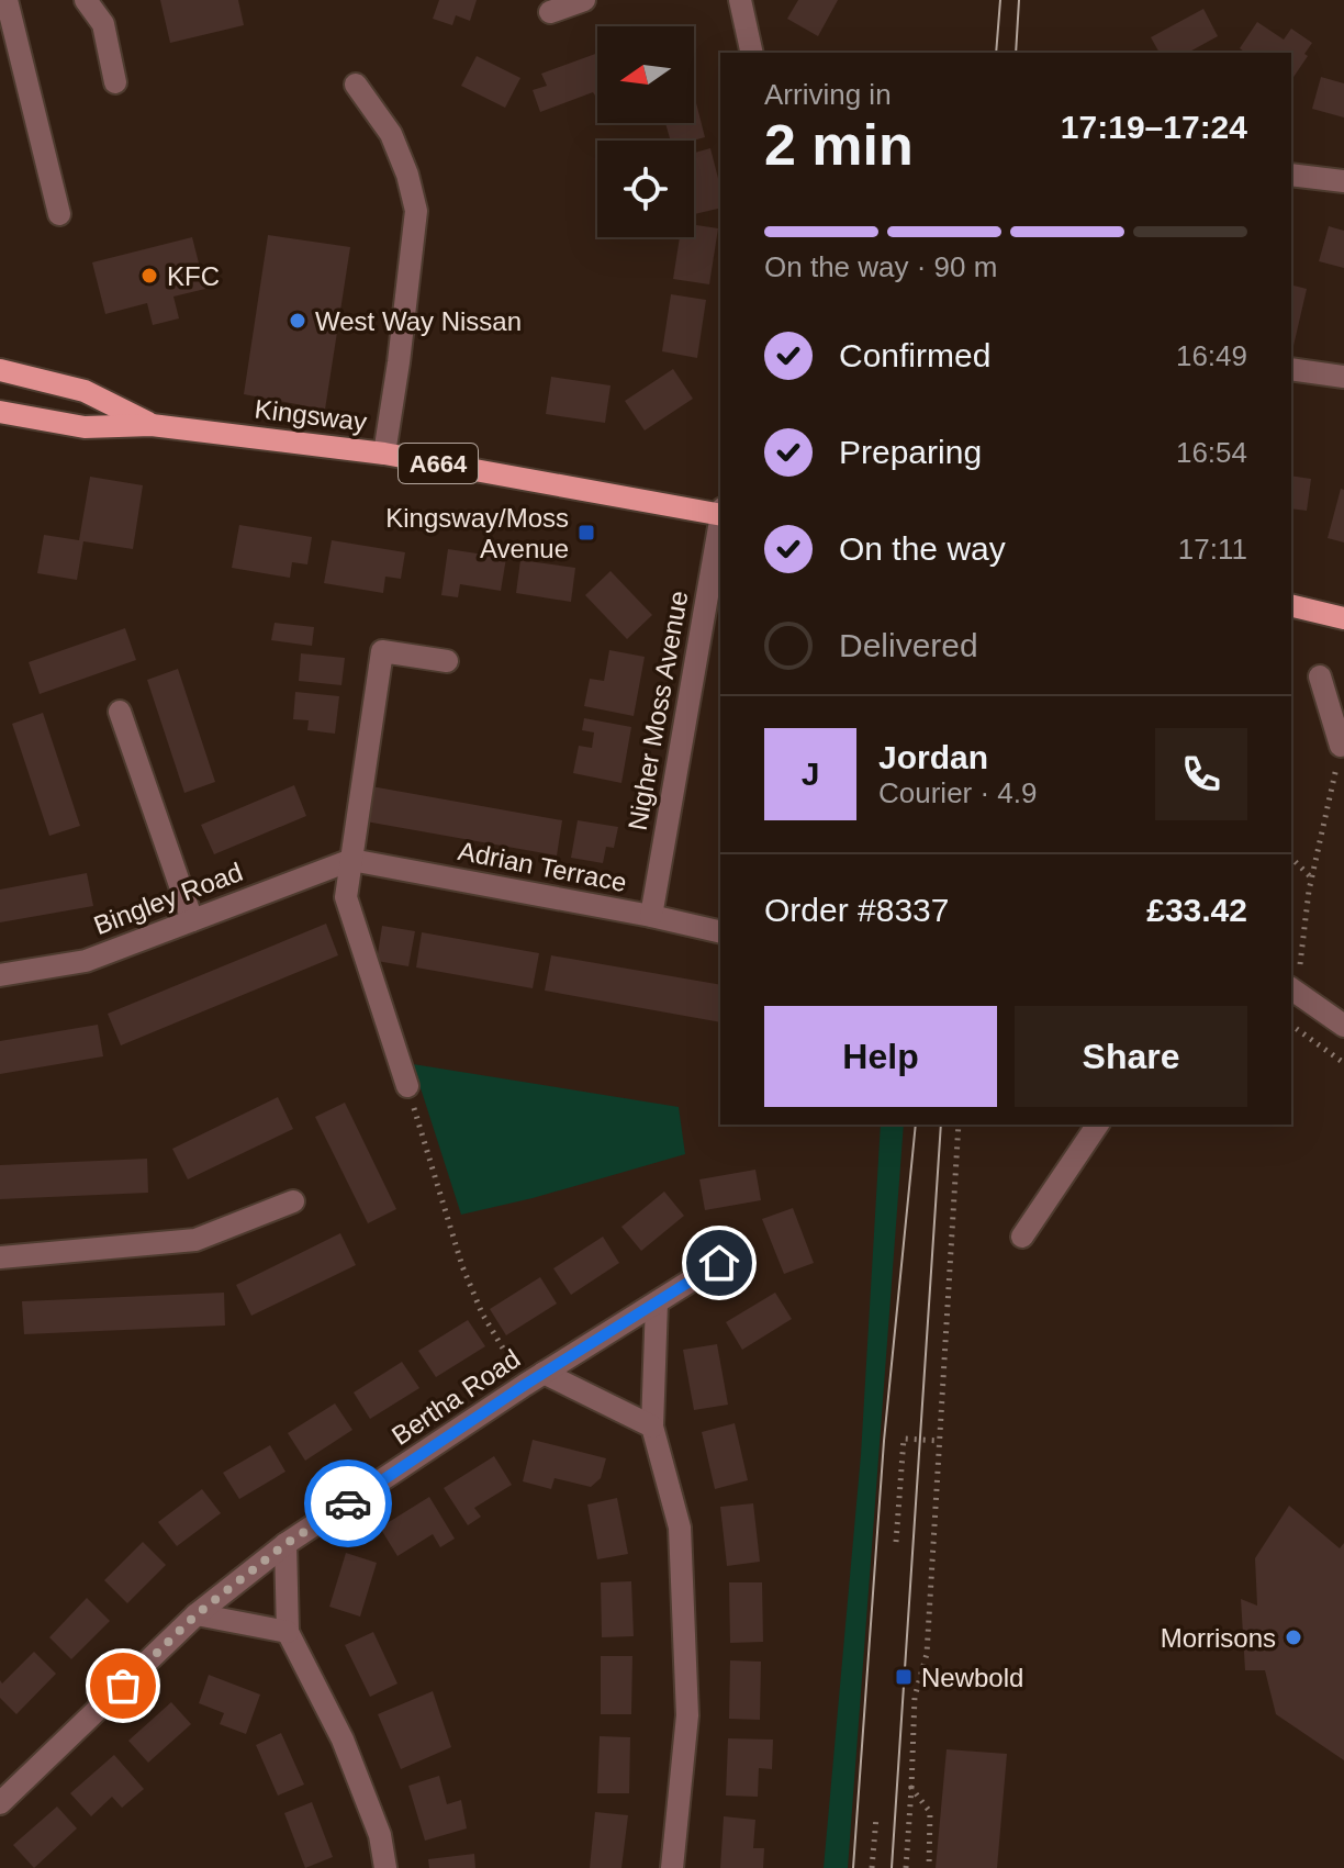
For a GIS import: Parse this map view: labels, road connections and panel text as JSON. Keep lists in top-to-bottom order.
{
  "streets": {
    "main road": ["Kingsway", "A664"],
    "street": [
      "Nigher Moss Avenue",
      "Adrian Terrace",
      "Bingley Road",
      "Bertha Road"
    ]
  },
  "crossings": [
    ["Nigher Moss Avenue", "Adrian Terrace"],
    ["Adrian Terrace", "Bingley Road"]
  ],
  "places": {
    "other": ["KFC", "West Way Nissan", "Morrisons"],
    "transit": ["Kingsway/Moss Avenue", "Newbold"]
  },
  "north": "left",
  "page": {
    "heading": ["2 min", "Arriving in", "17:19–17:24"],
    "panel": [
      "Jordan",
      "Courier · 4.9",
      "Order #8337",
      "£33.42"
    ],
    "bar": "On the way · 90 m",
    "list": [
      ["Confirmed", "16:49"],
      ["Preparing", "16:54"],
      ["On the way", "17:11"],
      "Delivered"
    ],
    "round": "J",
    "buttons": ["Help", "Share"]
  }
}
